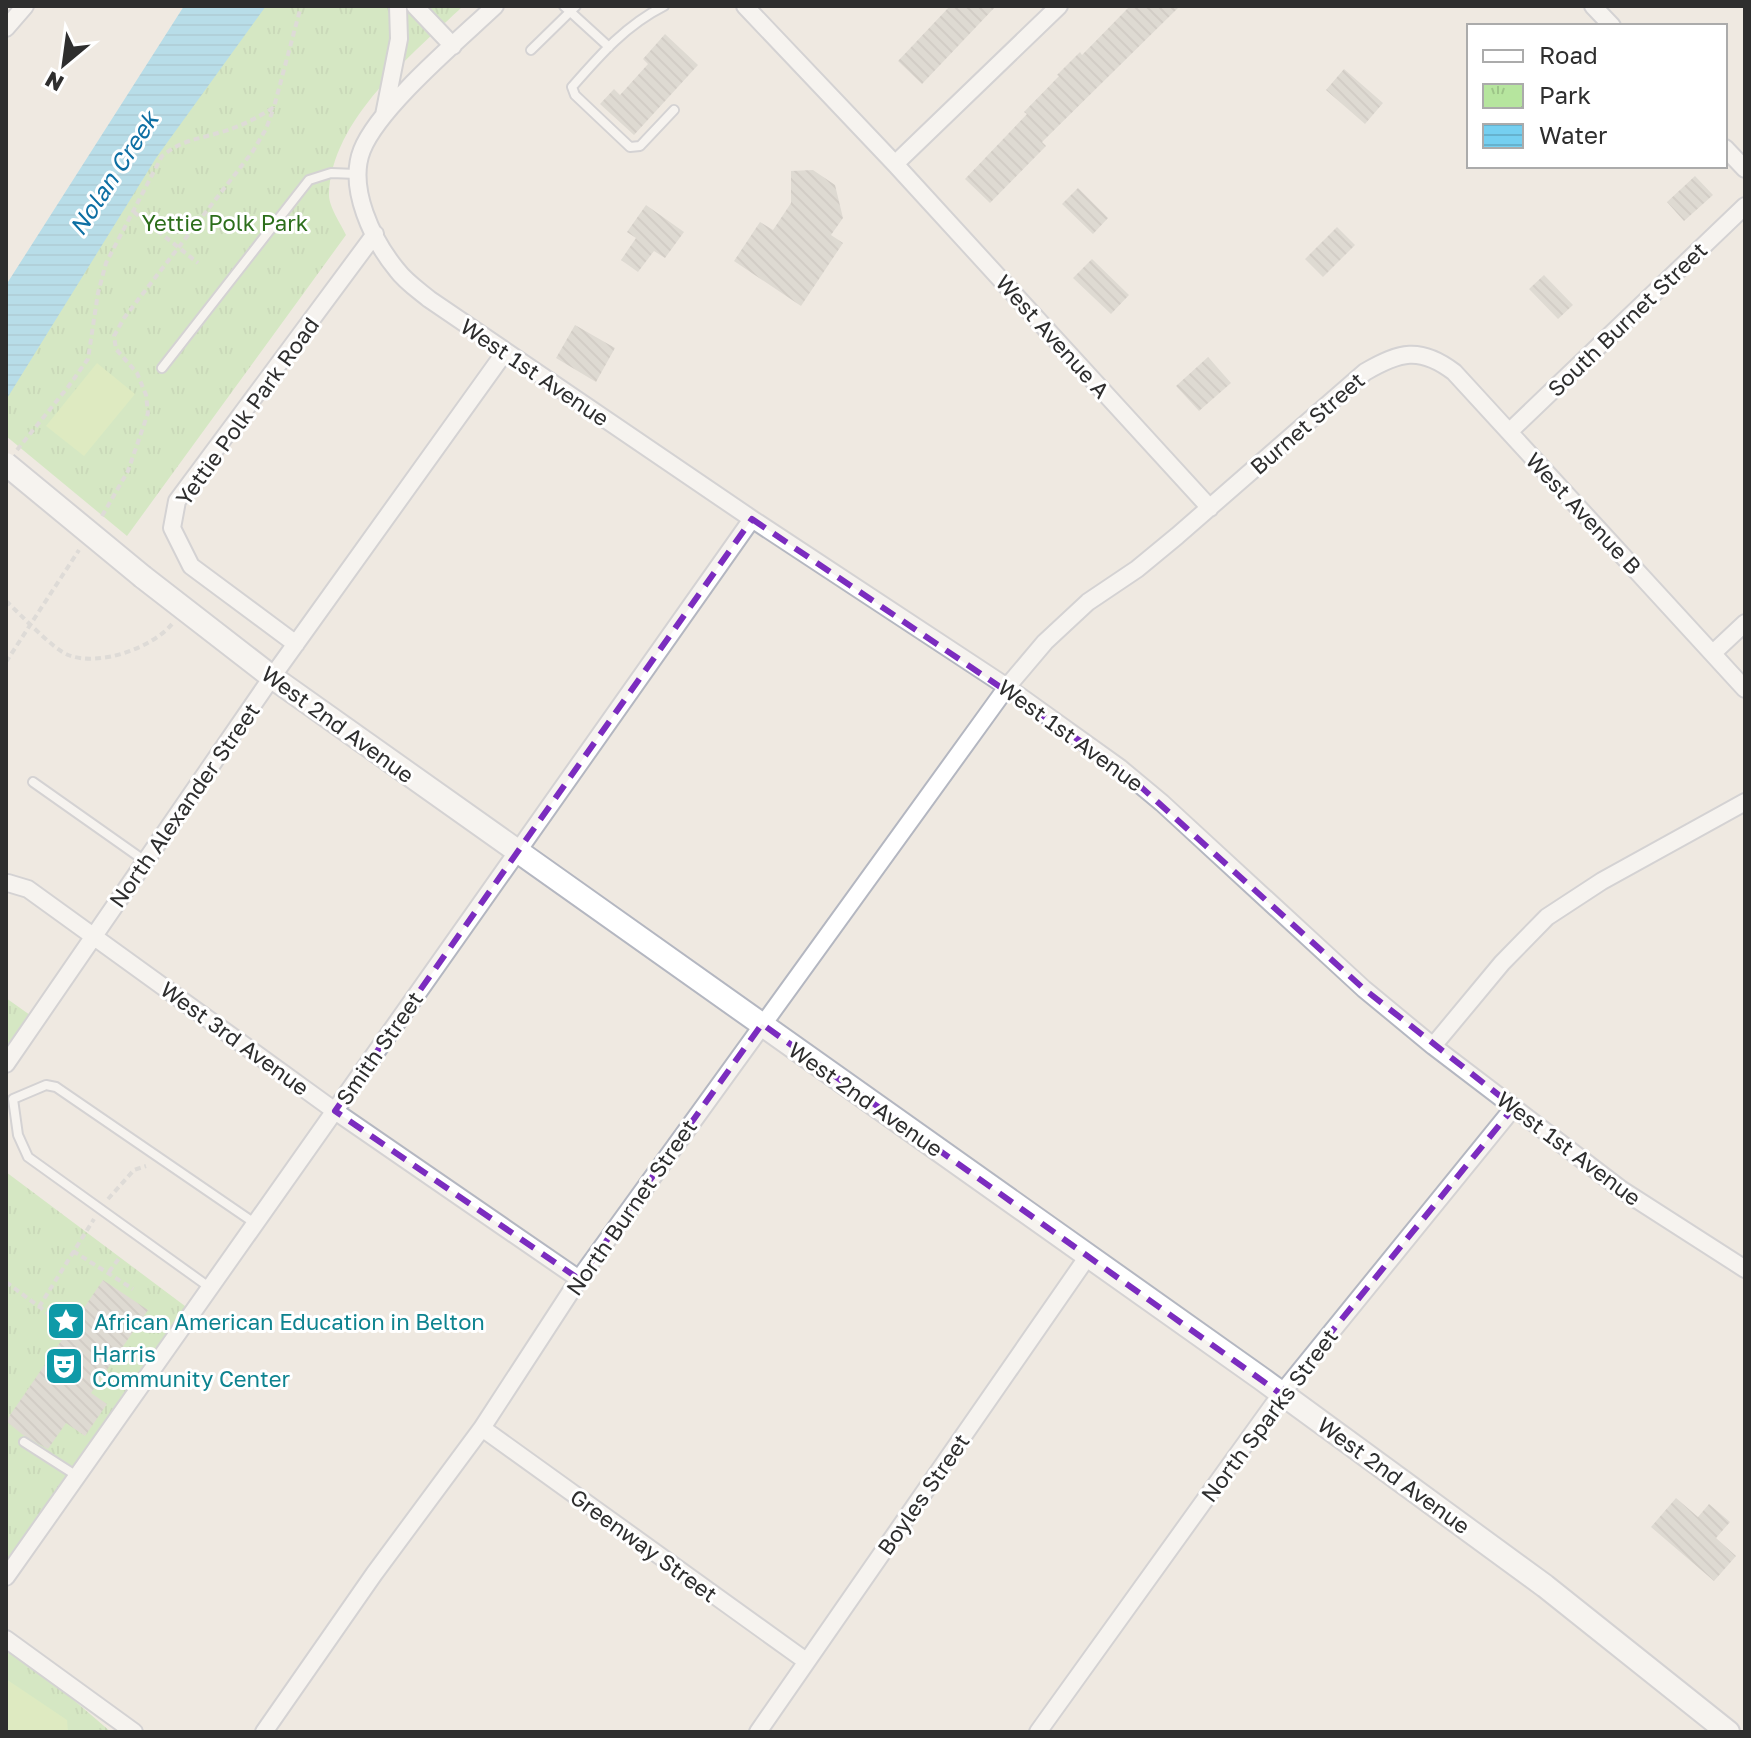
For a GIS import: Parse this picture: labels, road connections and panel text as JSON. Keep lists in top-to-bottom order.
{
  "streets": {
    "street": [
      "South Burnet Street",
      "West Avenue A",
      "West 1st Avenue",
      "Yettie Polk Park Road",
      "Burnet Street",
      "West Avenue B",
      "West 2nd Avenue",
      "North Alexander Street",
      "West 3rd Avenue",
      "Smith Street",
      "North Burnet Street",
      "North Sparks Street",
      "Boyles Street",
      "Greenway Street"
    ]
  },
  "crossings": [
    ["South Burnet Street", "West Avenue B"],
    ["West Avenue A", "Burnet Street"],
    ["West 1st Avenue", "Yettie Polk Park Road"],
    ["West 1st Avenue", "North Alexander Street"],
    ["West 1st Avenue", "Smith Street"],
    ["West 1st Avenue", "North Burnet Street"],
    ["West 1st Avenue", "North Sparks Street"],
    ["Yettie Polk Park Road", "North Alexander Street"],
    ["Burnet Street", "West Avenue B"],
    ["West 2nd Avenue", "North Alexander Street"],
    ["West 2nd Avenue", "Smith Street"],
    ["West 2nd Avenue", "North Burnet Street"],
    ["West 2nd Avenue", "North Sparks Street"],
    ["West 2nd Avenue", "Boyles Street"],
    ["North Alexander Street", "West 3rd Avenue"],
    ["West 3rd Avenue", "Smith Street"],
    ["West 3rd Avenue", "North Burnet Street"],
    ["North Burnet Street", "Greenway Street"],
    ["Boyles Street", "Greenway Street"]
  ],
  "water": ["Nolan Creek"],
  "parks": ["Yettie Polk Park"],
  "places": {
    "place": ["African American Education in Belton"],
    "theatre": ["Harris Community Center"]
  },
  "legend": ["Road", "Park", "Water"],
  "north": "bottom left"
}
